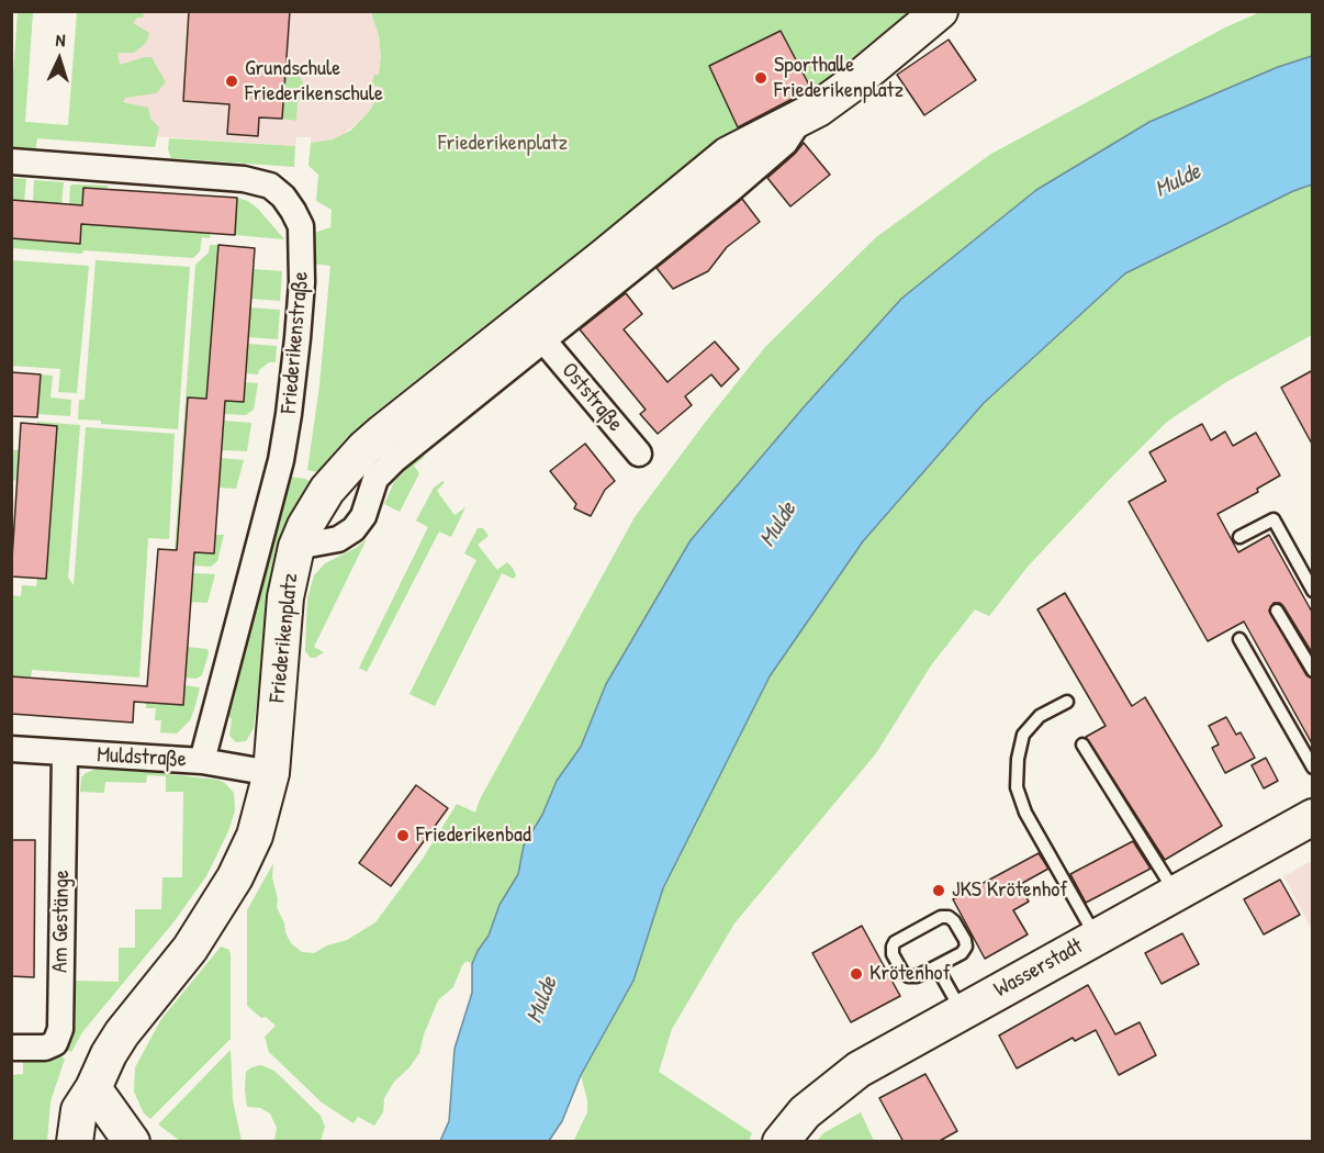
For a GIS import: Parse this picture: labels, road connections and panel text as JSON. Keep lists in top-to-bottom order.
{
  "streets": {
    "main road": ["Friederikenplatz", "Wasserstadt"],
    "street": [
      "Friederikenstraße",
      "Oststraße",
      "Muldstraße",
      "Am Gestänge"
    ]
  },
  "crossings": [
    ["Friederikenstraße", "Muldstraße"],
    ["Friederikenplatz", "Muldstraße"],
    ["Muldstraße", "Am Gestänge"]
  ],
  "water": ["Mulde"],
  "parks": ["Friederikenplatz"],
  "places": [
    "Sporthalle Friederikenplatz",
    "Grundschule Friederikenschule",
    "Friederikenbad",
    "JKS Krötenhof",
    "Krötenhof"
  ],
  "north": "top"
}
